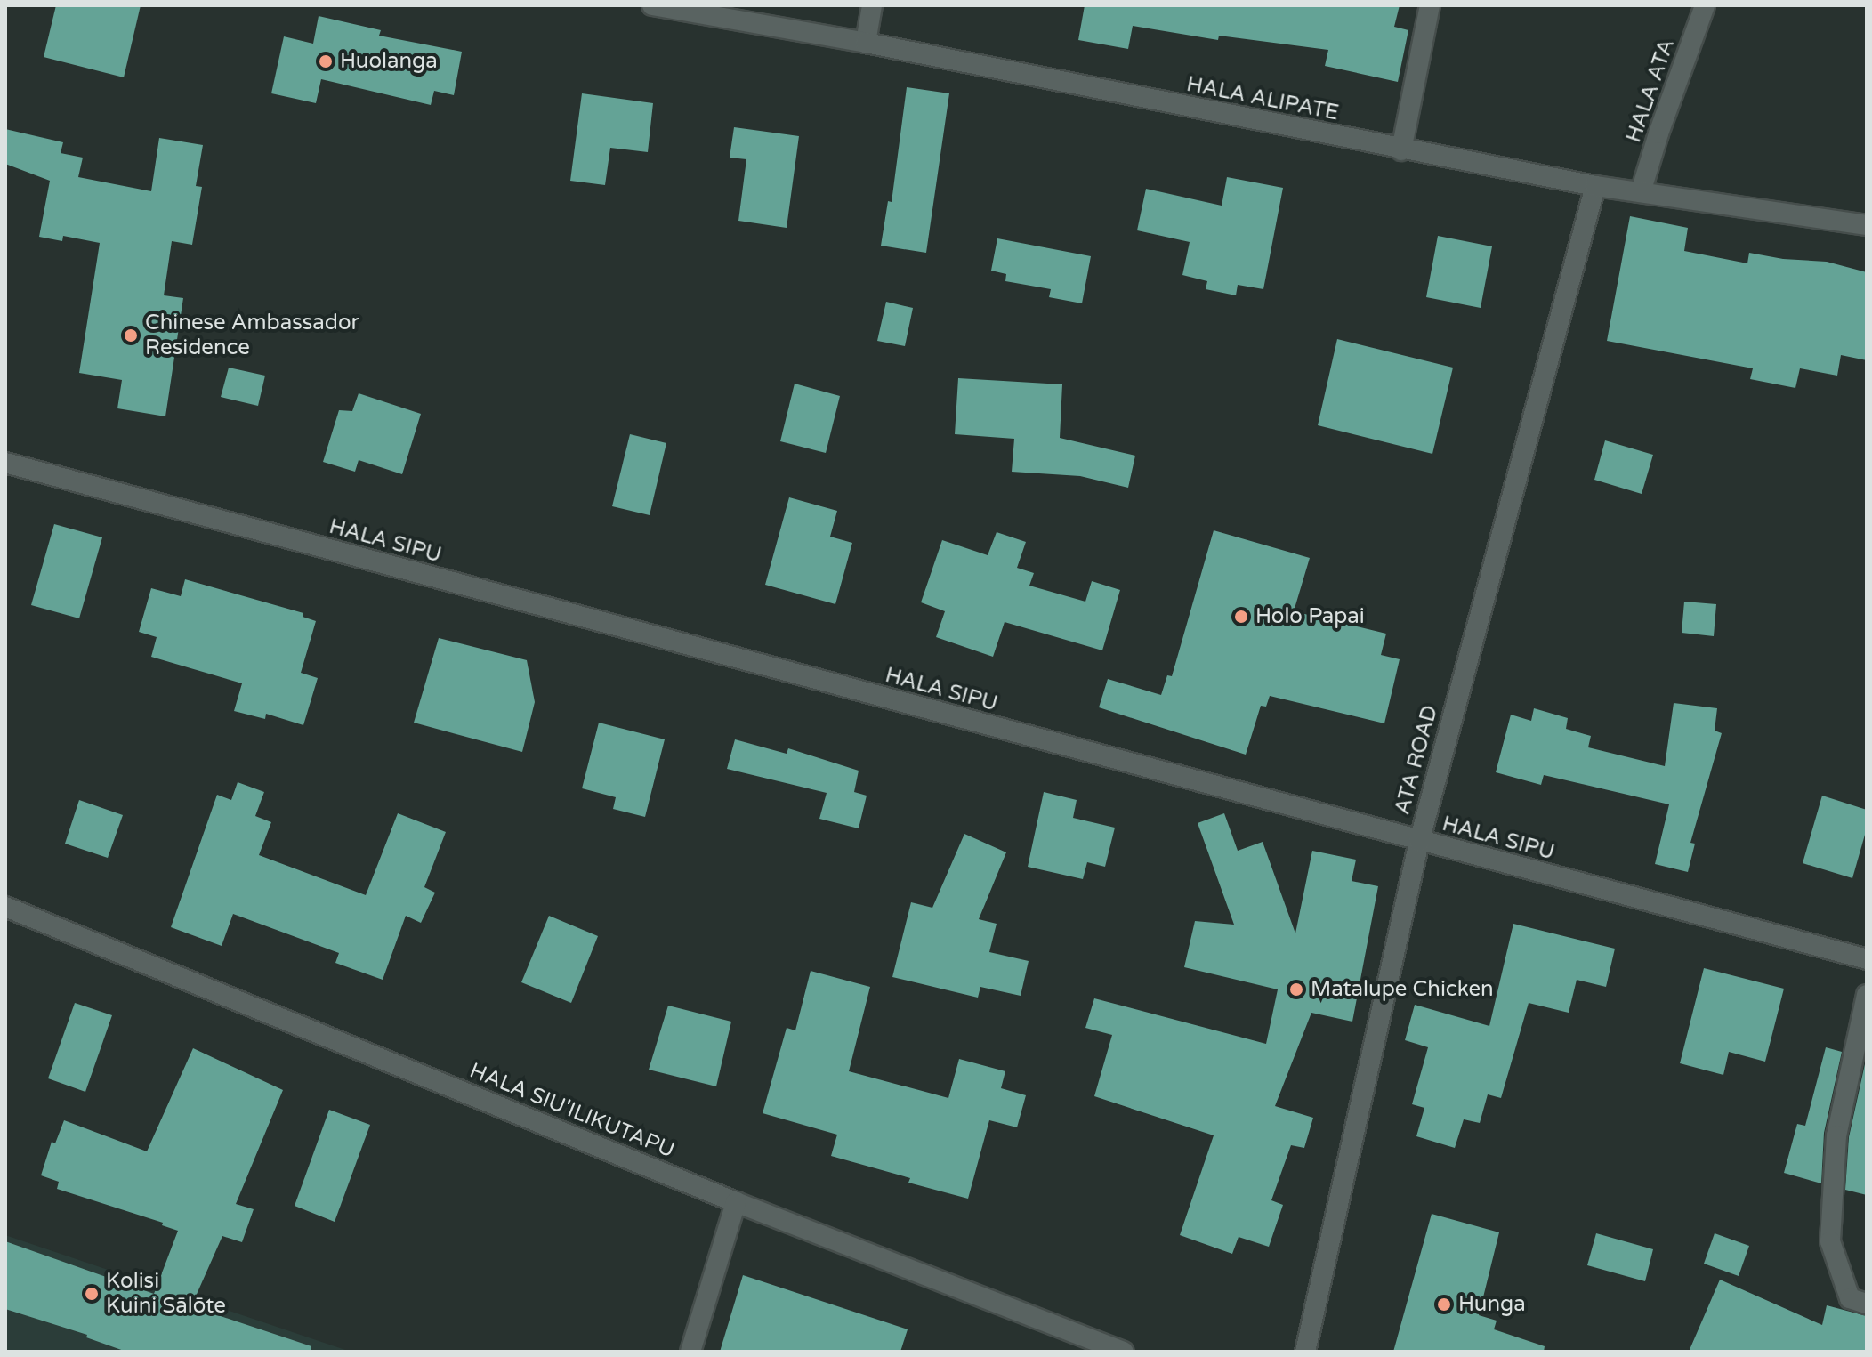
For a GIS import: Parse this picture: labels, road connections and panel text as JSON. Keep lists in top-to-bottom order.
{
  "streets": {
    "street": [
      "HALA ATA",
      "HALA ALIPATE",
      "HALA SIPU",
      "ATA ROAD",
      "HALA SIU'ILIKUTAPU"
    ]
  },
  "crossings": [
    ["HALA ATA", "HALA ALIPATE"],
    ["HALA ALIPATE", "ATA ROAD"],
    ["HALA SIPU", "ATA ROAD"]
  ],
  "places": [
    "Huolanga",
    "Chinese Ambassador Residence",
    "Holo Papai",
    "Matalupe Chicken",
    "Kolisi Kuini Sālōte",
    "Hunga"
  ]
}
